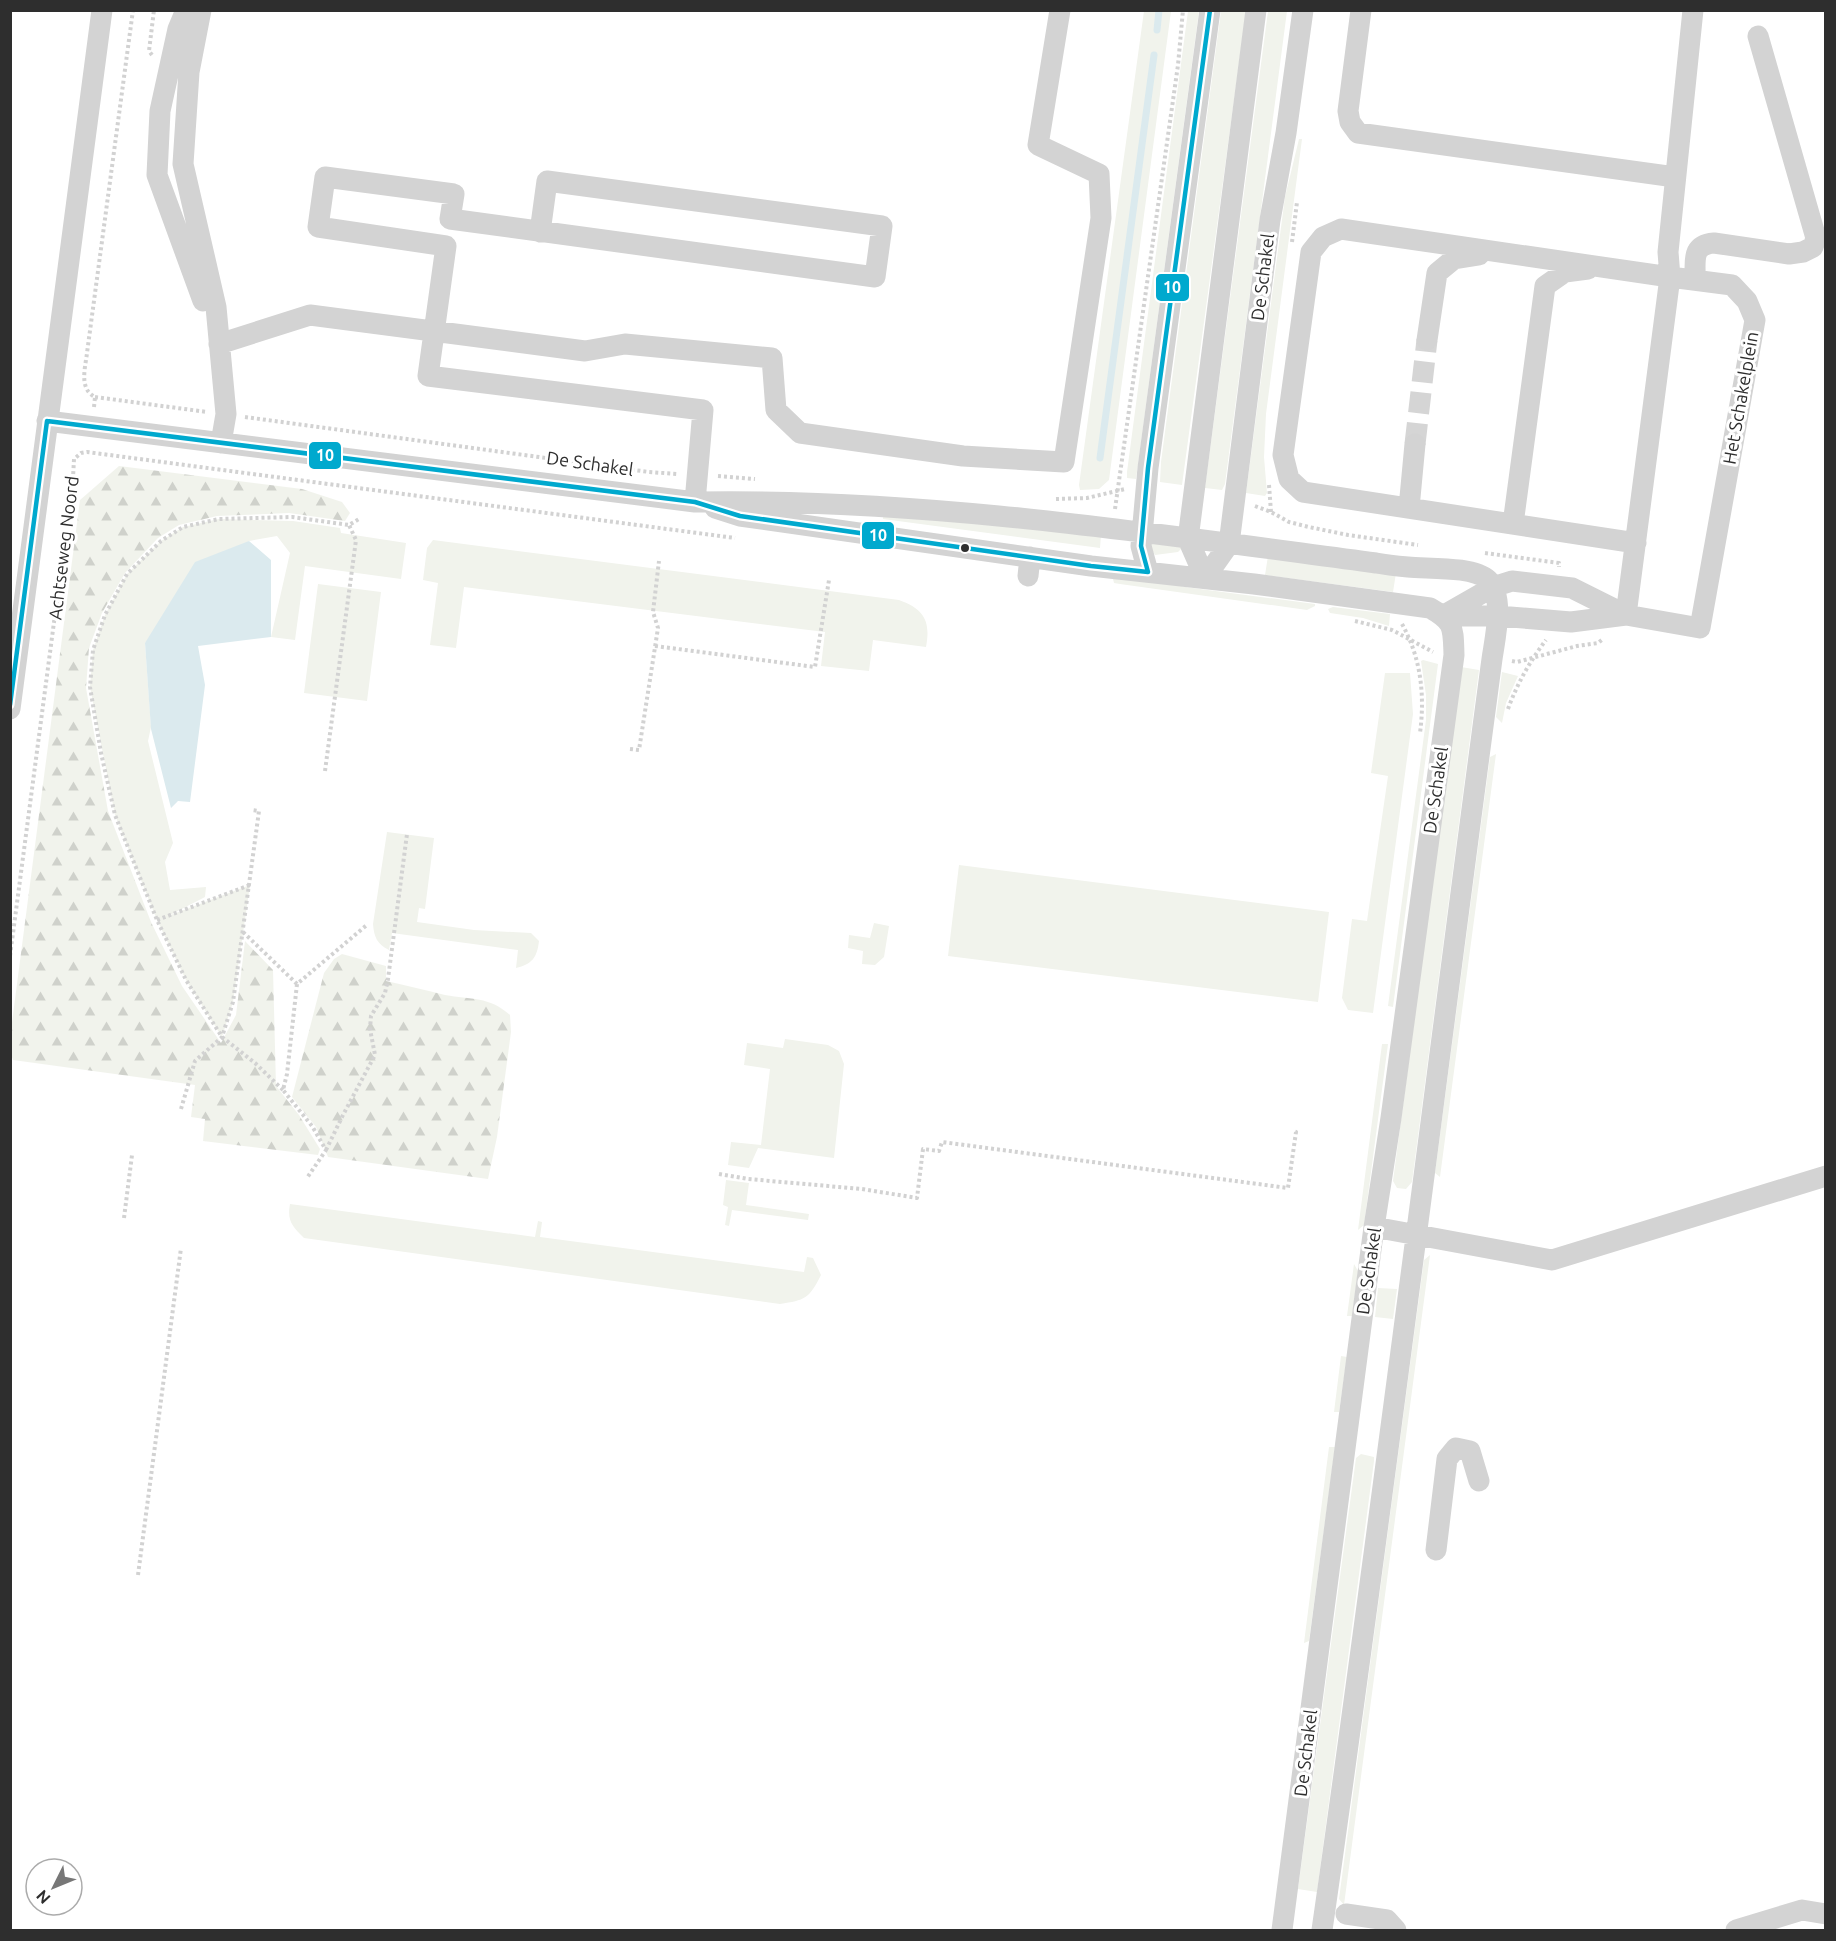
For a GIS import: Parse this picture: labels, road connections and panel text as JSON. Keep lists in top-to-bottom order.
{
  "streets": {
    "street": ["De Schakel", "Het Schakelplein", "Achtseweg Noord"]
  },
  "crossings": [
    ["De Schakel", "Het Schakelplein"],
    ["De Schakel", "Achtseweg Noord"]
  ],
  "lines": ["transit line 10"],
  "north": "bottom left"
}
